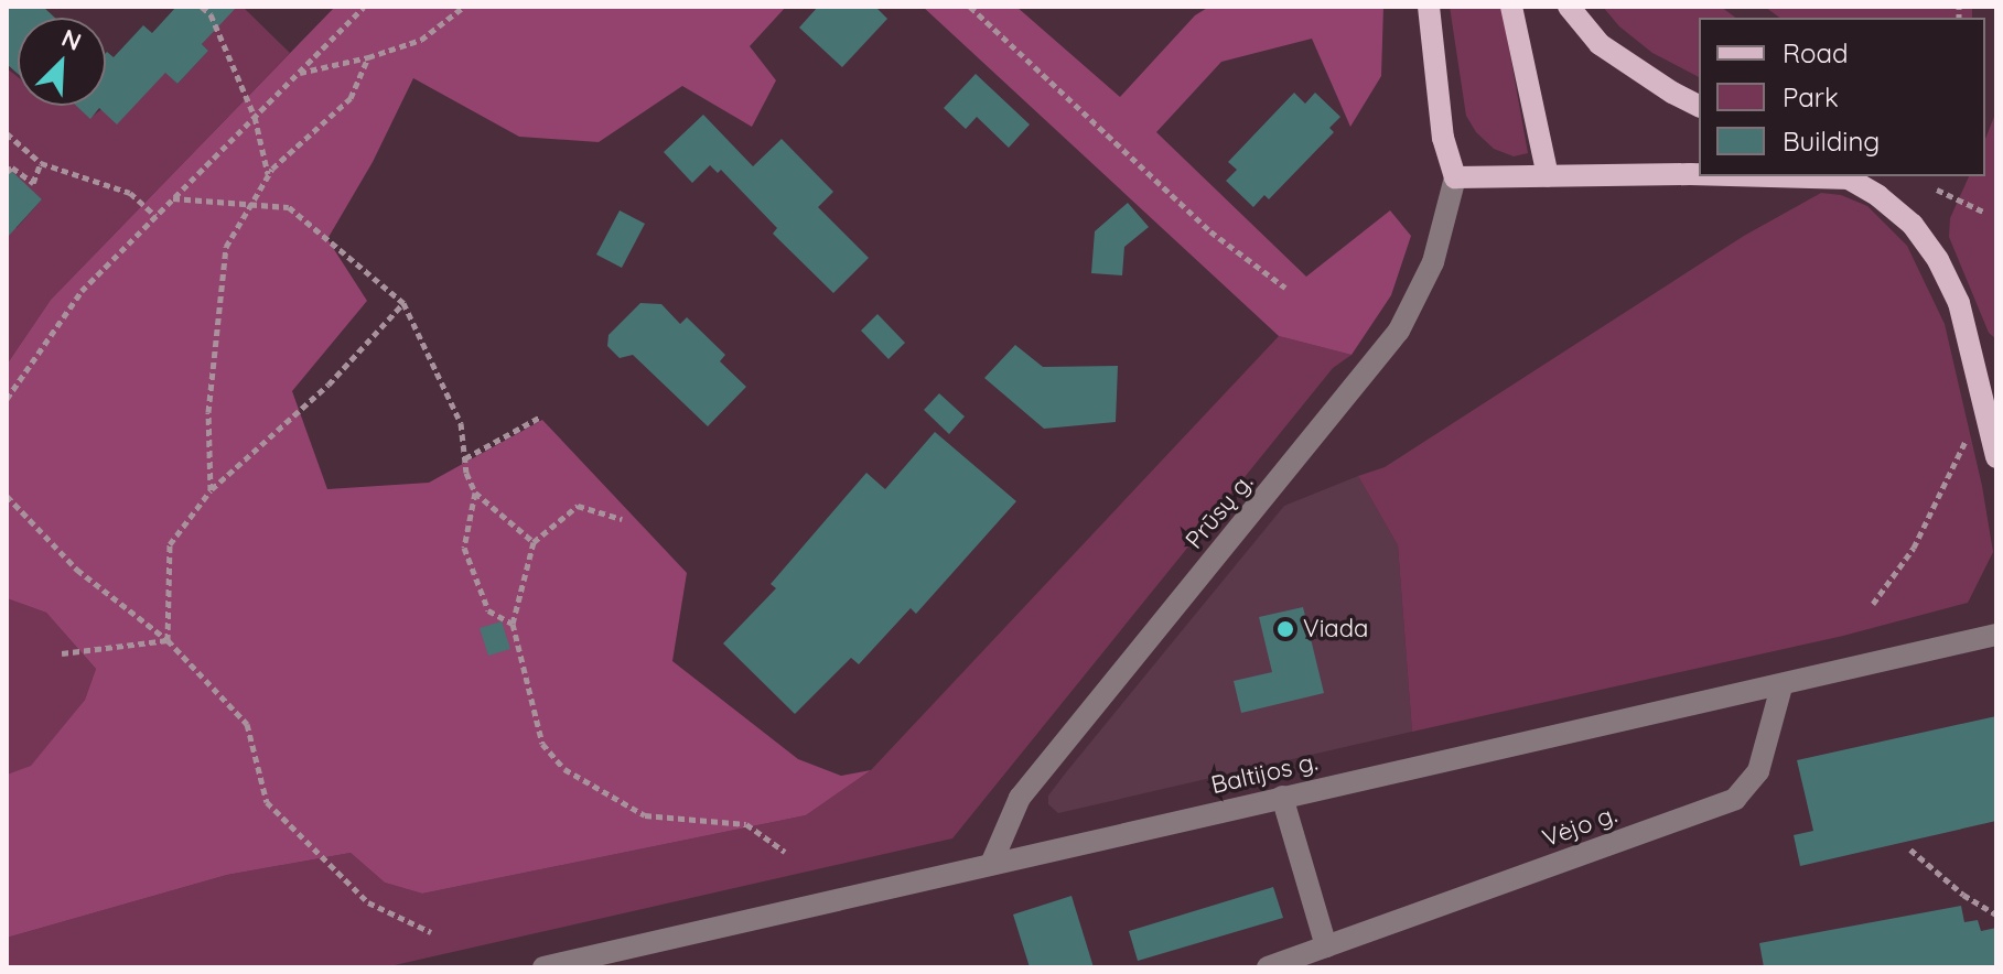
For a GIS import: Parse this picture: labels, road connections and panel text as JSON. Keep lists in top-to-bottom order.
{
  "streets": {
    "street": ["Prūsų g.", "Baltijos g.", "Vėjo g."]
  },
  "crossings": [
    ["Prūsų g.", "Baltijos g."],
    ["Baltijos g.", "Vėjo g."]
  ],
  "places": ["Viada"],
  "legend": ["Road", "Park", "Building"],
  "north": "top right"
}
